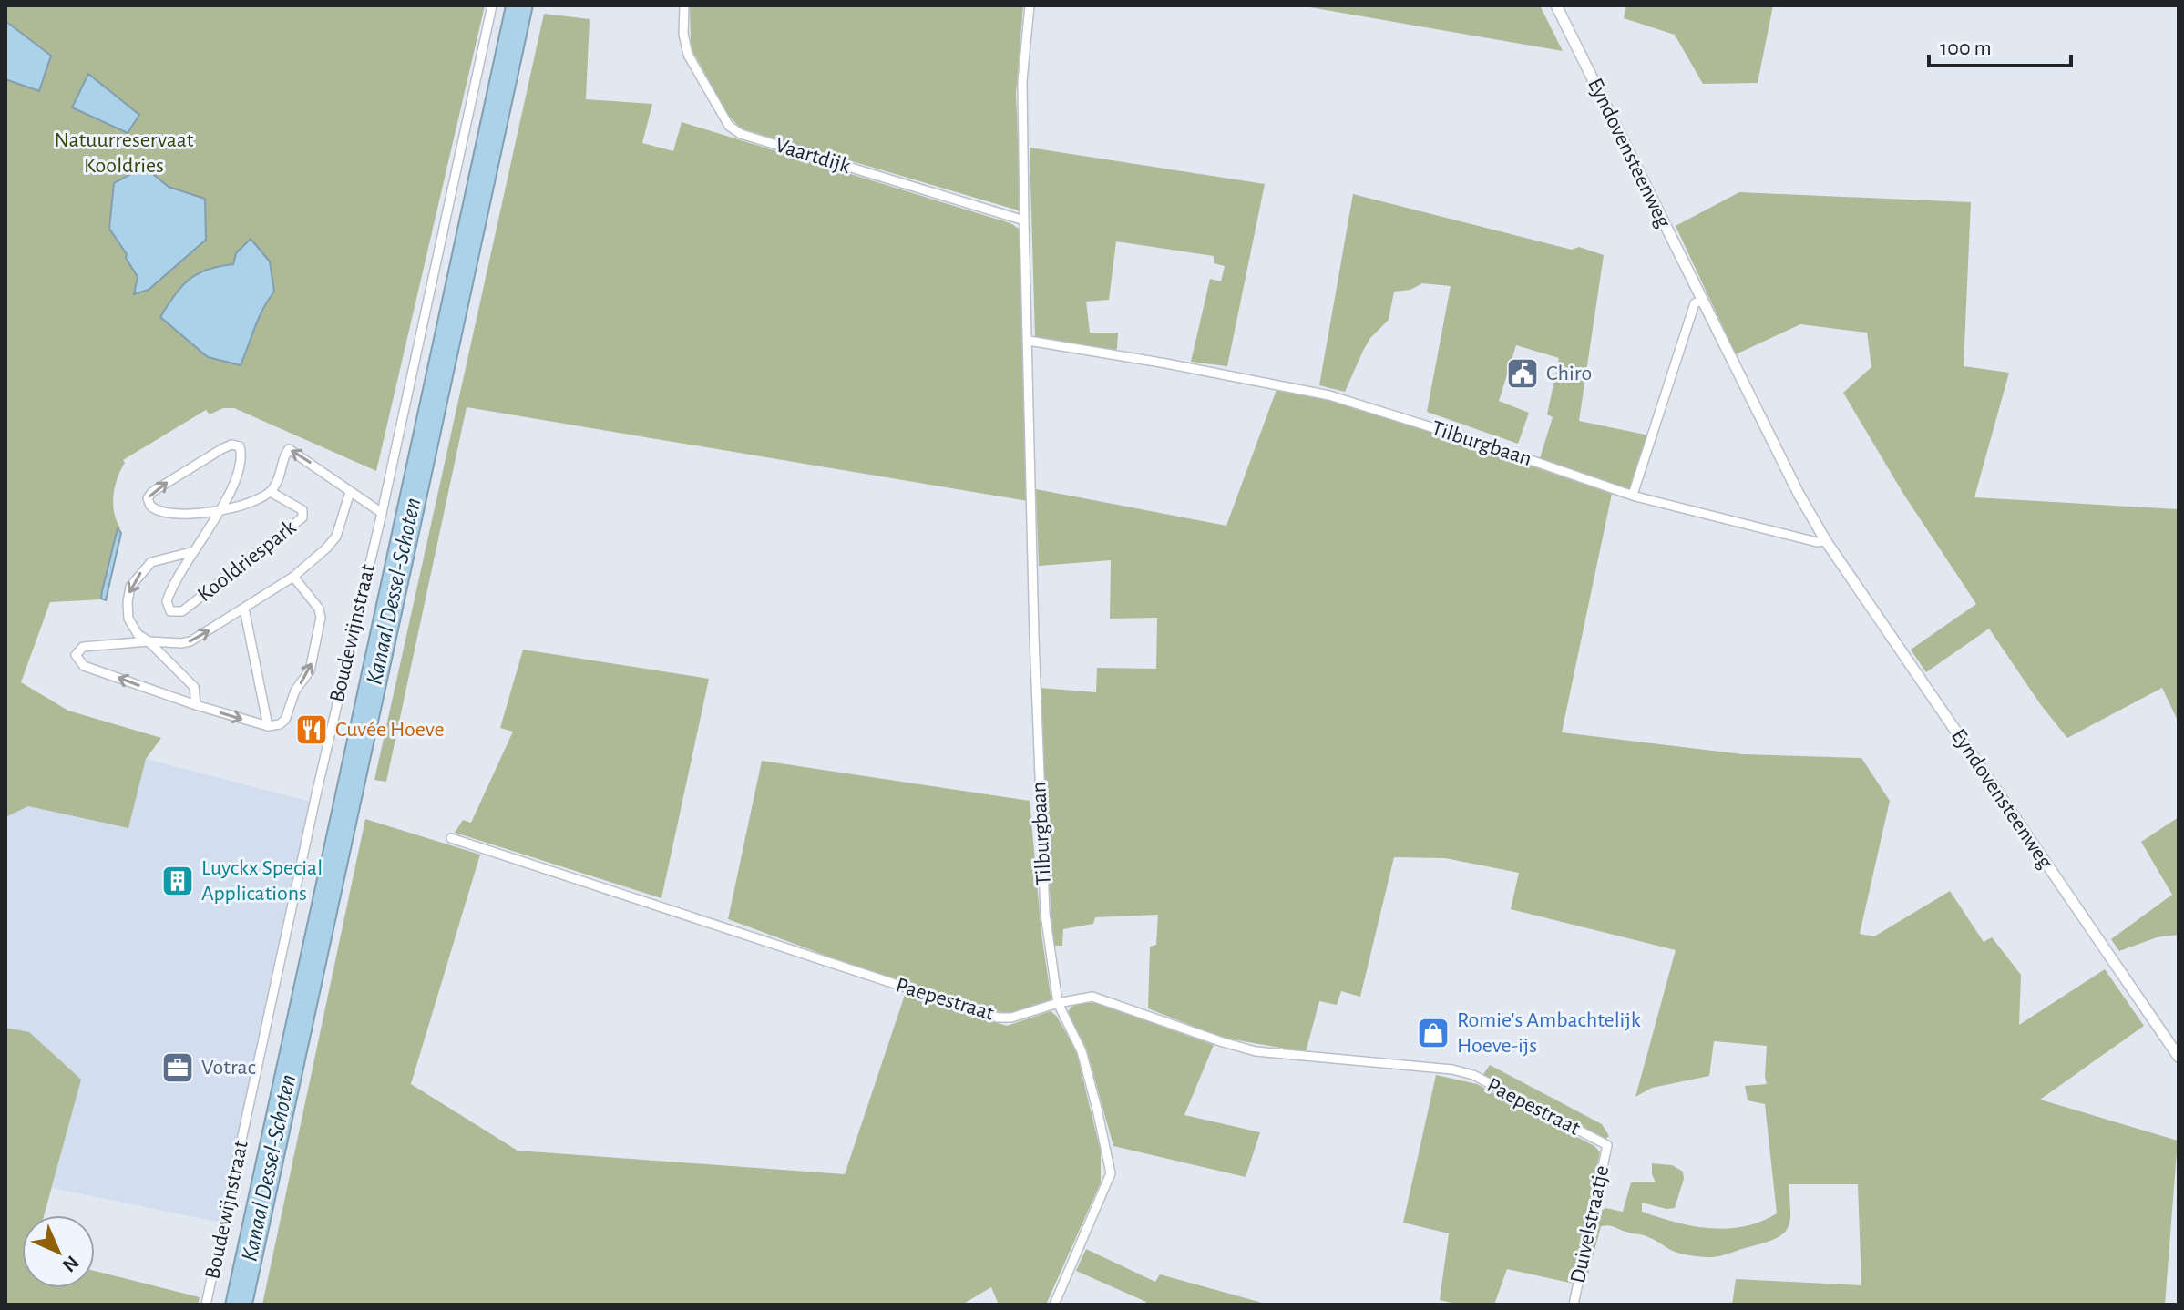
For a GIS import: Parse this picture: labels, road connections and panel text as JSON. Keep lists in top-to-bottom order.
{
  "streets": {
    "street": [
      "Eyndovensteenweg",
      "Vaartdijk",
      "Tilburgbaan",
      "Kooldriespark",
      "Boudewijnstraat",
      "Paepestraat",
      "Duivelstraatje"
    ]
  },
  "crossings": [
    ["Vaartdijk", "Tilburgbaan"],
    ["Tilburgbaan", "Paepestraat"],
    ["Kooldriespark", "Boudewijnstraat"],
    ["Paepestraat", "Duivelstraatje"]
  ],
  "water": ["Kanaal Dessel-Schoten"],
  "parks": ["Natuurreservaat Kooldries"],
  "places": {
    "public building": ["Chiro"],
    "restaurant": ["Cuvée Hoeve"],
    "building": ["Luyckx Special Applications"],
    "shop": ["Romie's Ambachtelijk Hoeve-ijs"],
    "office": ["Votrac"]
  },
  "scale_bar": "100 m",
  "north": "bottom right"
}
